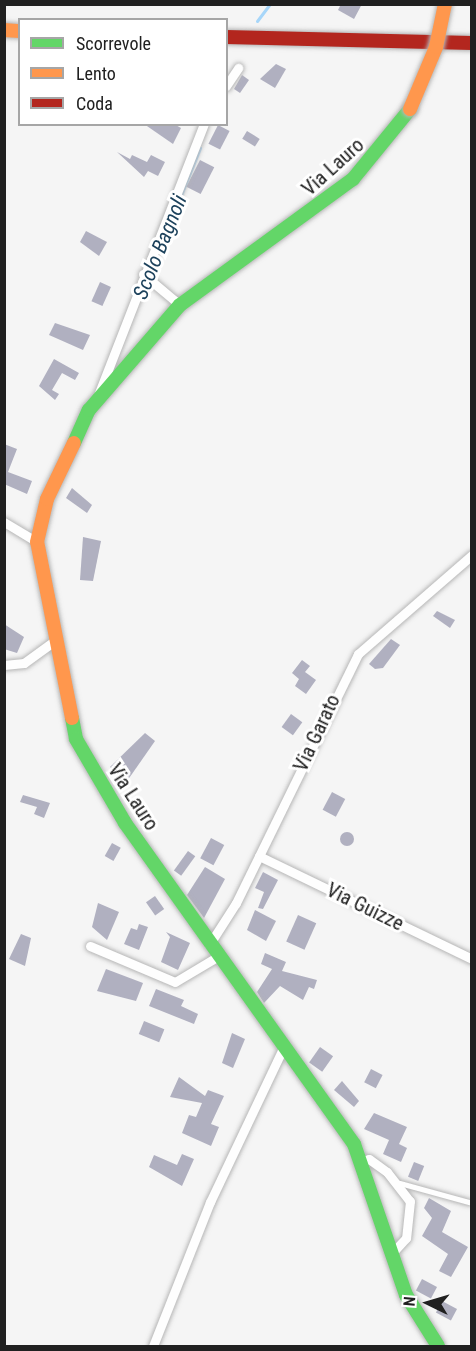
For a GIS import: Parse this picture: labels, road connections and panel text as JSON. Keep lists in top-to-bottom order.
{
  "streets": {
    "main road": ["Via Lauro"],
    "street": ["Via Garato", "Via Guizze"]
  },
  "crossings": [
    ["Via Lauro", "Via Garato"],
    ["Via Garato", "Via Guizze"]
  ],
  "water": ["Scolo Bagnoli"],
  "legend": ["Scorrevole", "Lento", "Coda"],
  "north": "left"
}
